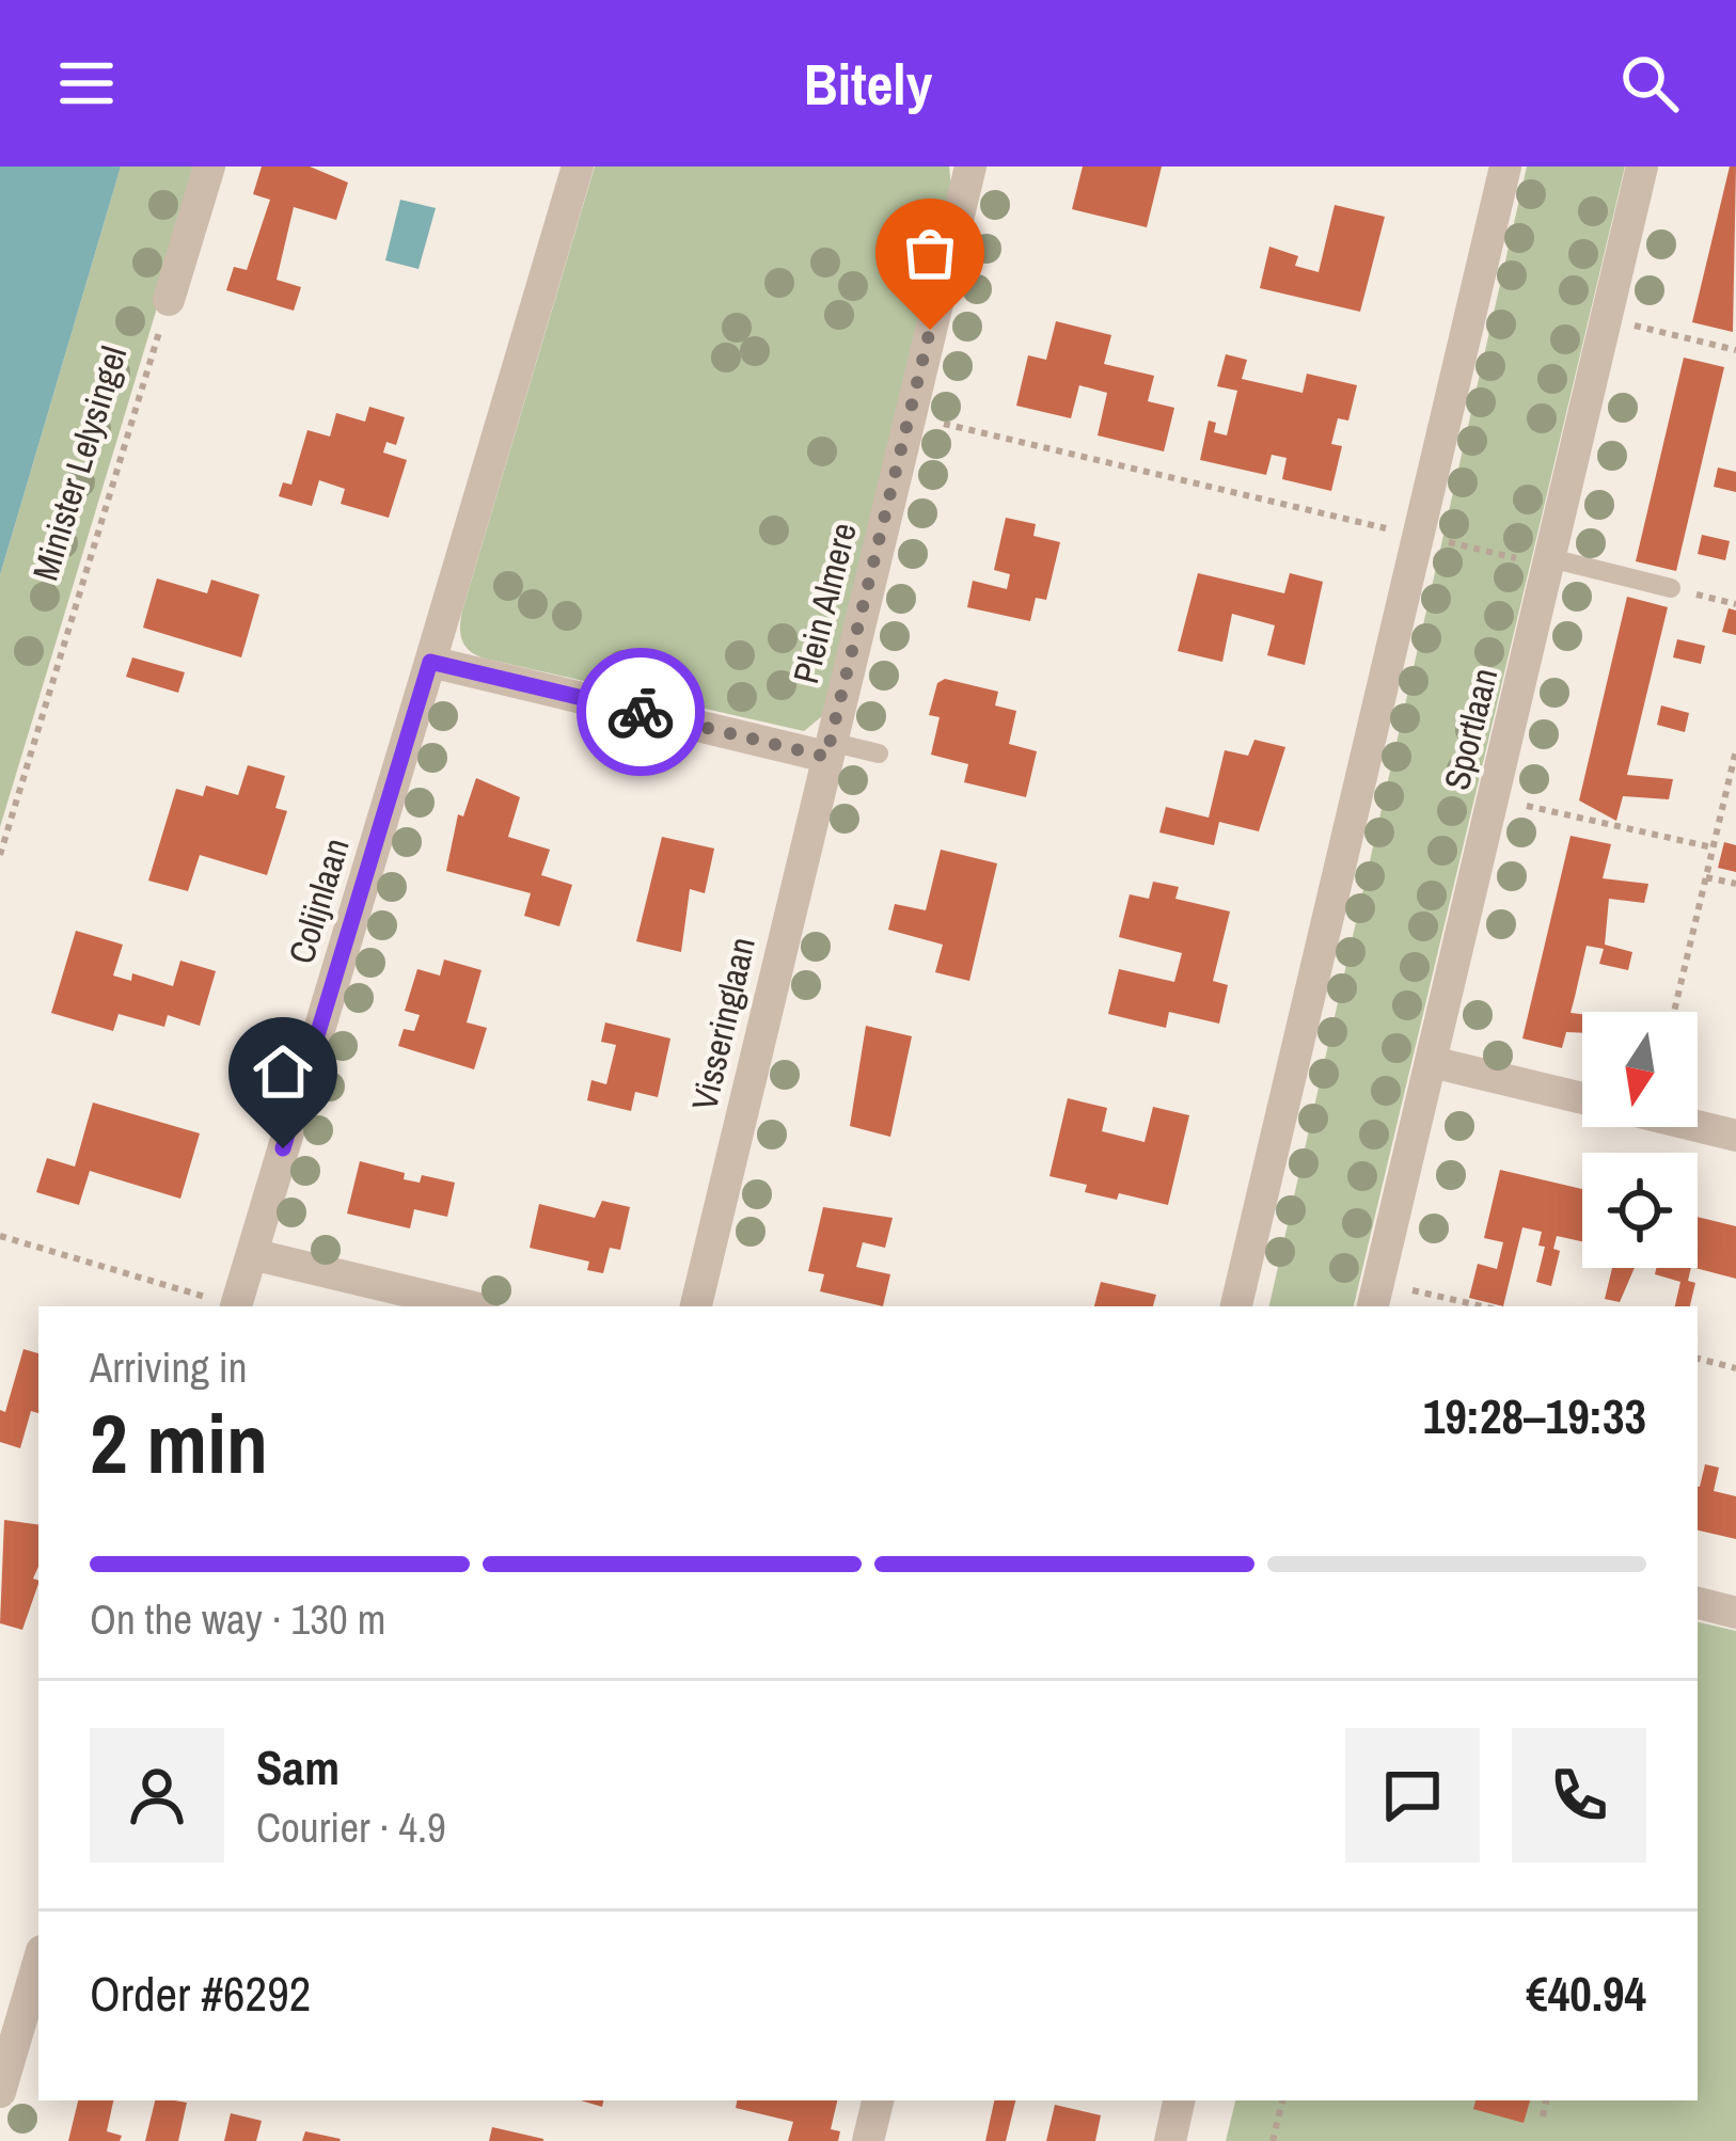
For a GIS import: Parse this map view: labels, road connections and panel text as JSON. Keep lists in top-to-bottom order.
{
  "streets": {
    "street": [
      "Plein Almere",
      "Sportlaan",
      "Colijnlaan",
      "Visseringlaan"
    ],
    "path": ["Minister Lelysingel"]
  },
  "crossings": [
    ["Plein Almere", "Visseringlaan"]
  ],
  "north": "bottom",
  "page": {
    "header": "Bitely",
    "heading": ["2 min", "Arriving in", "19:28–19:33"],
    "panel": [
      "Sam",
      "Courier · 4.9",
      "Order #6292",
      "€40.94"
    ],
    "bar": "On the way · 130 m"
  }
}
